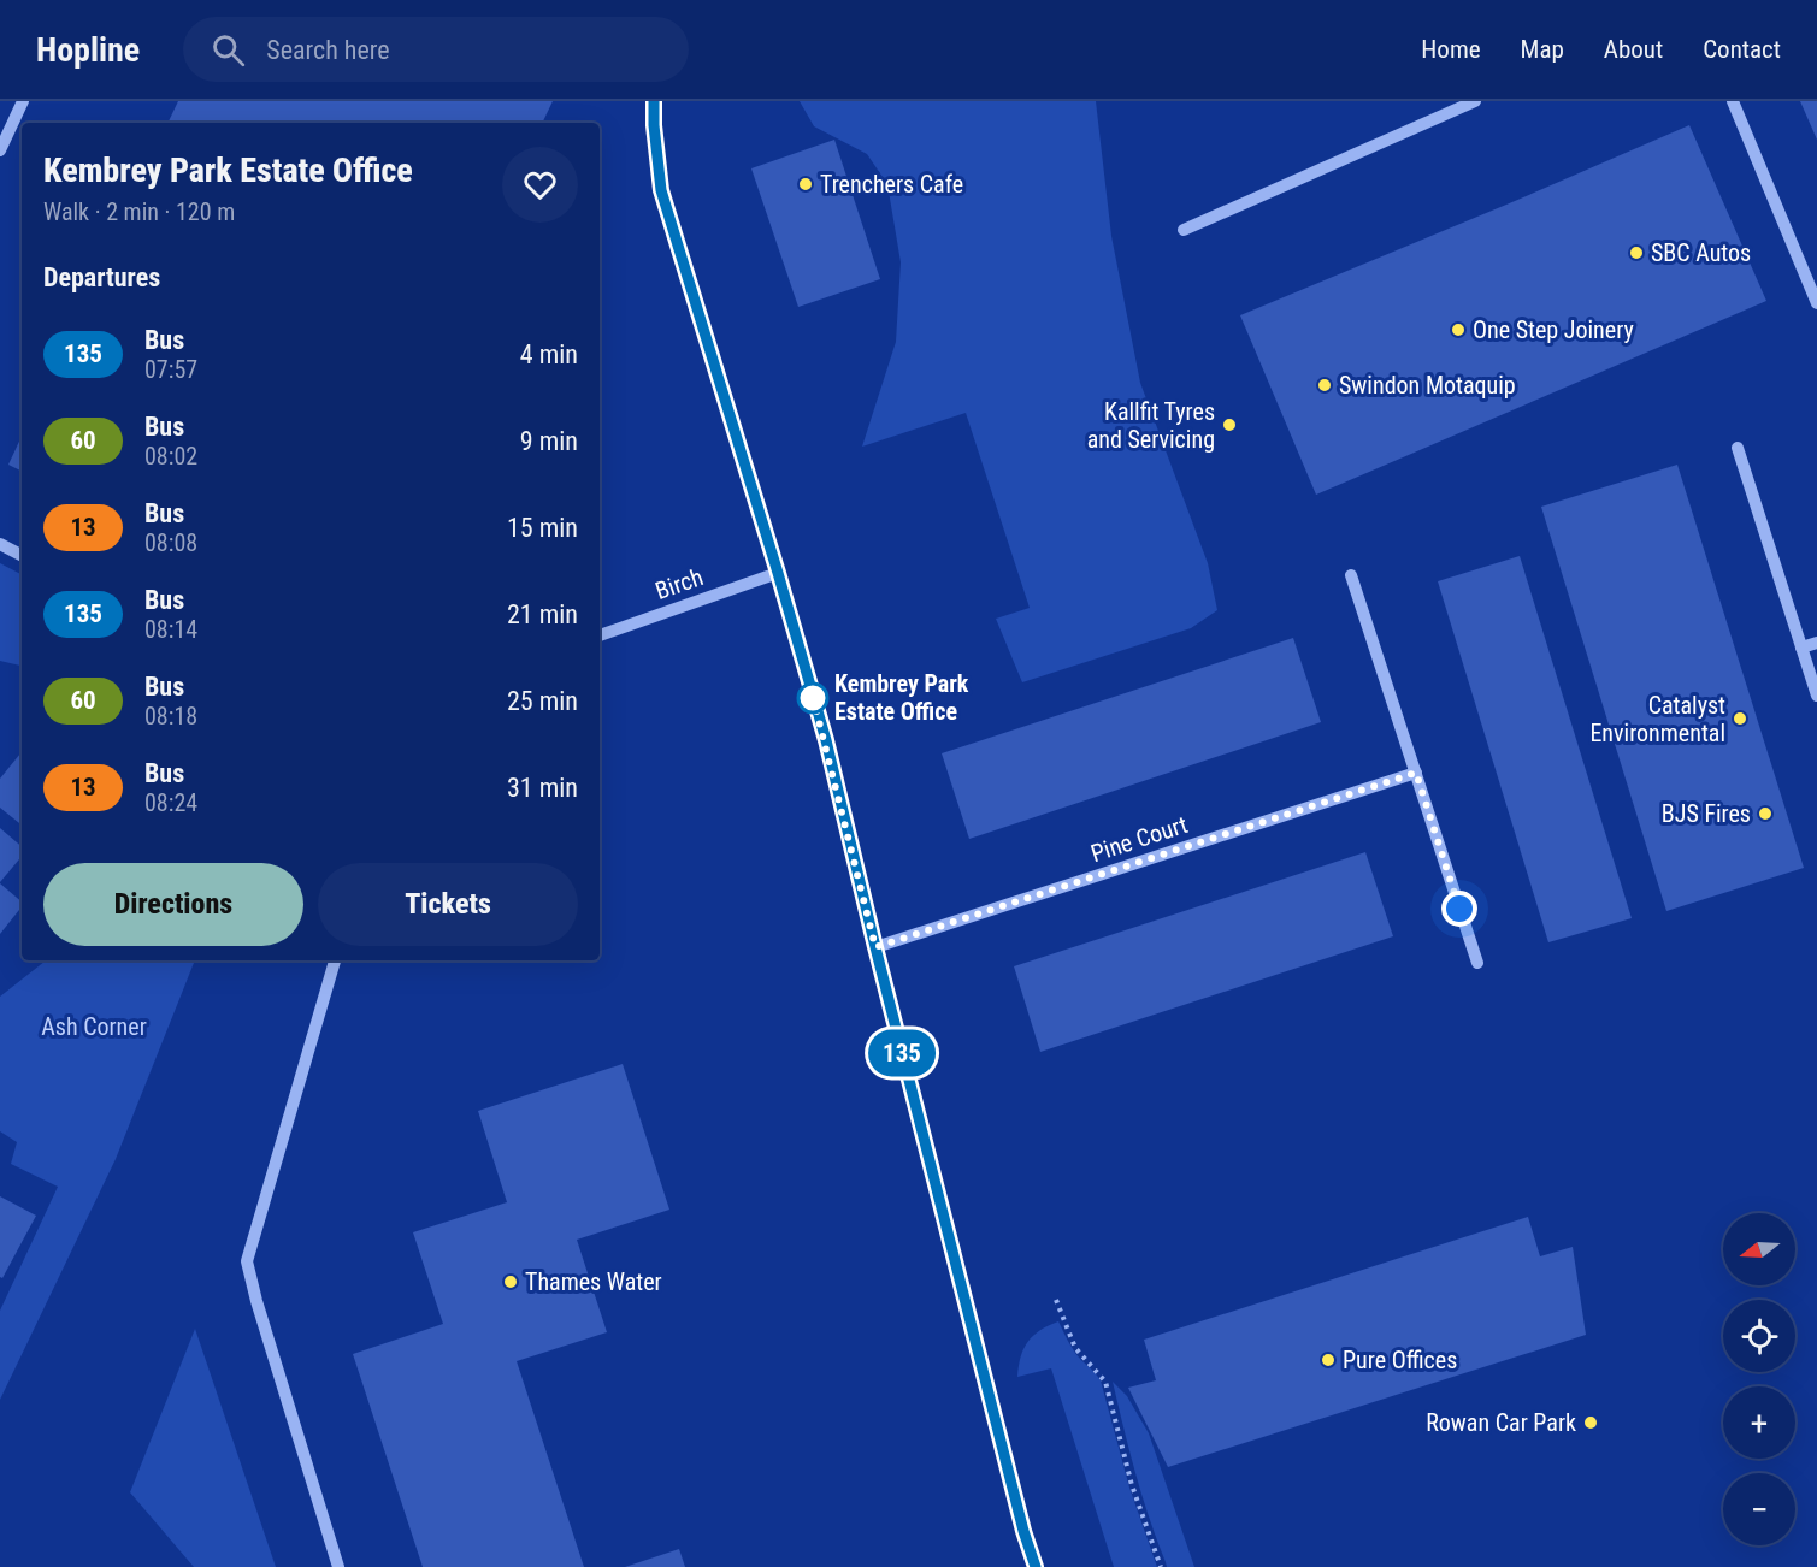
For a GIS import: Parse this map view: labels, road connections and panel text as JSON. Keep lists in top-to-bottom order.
{
  "streets": {
    "lane": ["Birch", "Pine Court"]
  },
  "parks": ["Ash Corner"],
  "places": [
    "Trenchers Cafe",
    "SBC Autos",
    "One Step Joinery",
    "Swindon Motaquip",
    "Kallfit Tyres and Servicing",
    "Kembrey Park Estate Office",
    "Catalyst Environmental",
    "BJS Fires",
    "Thames Water",
    "Pure Offices",
    "Rowan Car Park"
  ],
  "lines": ["bus line 135"],
  "north": "left",
  "page": {
    "header": "Hopline",
    "search": "Search here",
    "nav": [
      "Home",
      "Map",
      "About",
      "Contact"
    ],
    "on_map": "135",
    "heading": [
      ["Kembrey Park Estate Office", "Walk · 2 min · 120 m"],
      "Departures"
    ],
    "list": [
      {
        "mark": "135",
        "name": "Bus",
        "note": "07:57",
        "value": "4 min"
      },
      {
        "mark": "60",
        "name": "Bus",
        "note": "08:02",
        "value": "9 min"
      },
      {
        "mark": "13",
        "name": "Bus",
        "note": "08:08",
        "value": "15 min"
      },
      {
        "mark": "135",
        "name": "Bus",
        "note": "08:14",
        "value": "21 min"
      },
      {
        "mark": "60",
        "name": "Bus",
        "note": "08:18",
        "value": "25 min"
      },
      {
        "mark": "13",
        "name": "Bus",
        "note": "08:24",
        "value": "31 min"
      }
    ],
    "buttons": ["Directions", "Tickets"],
    "map_buttons": ["+", "−"]
  }
}
